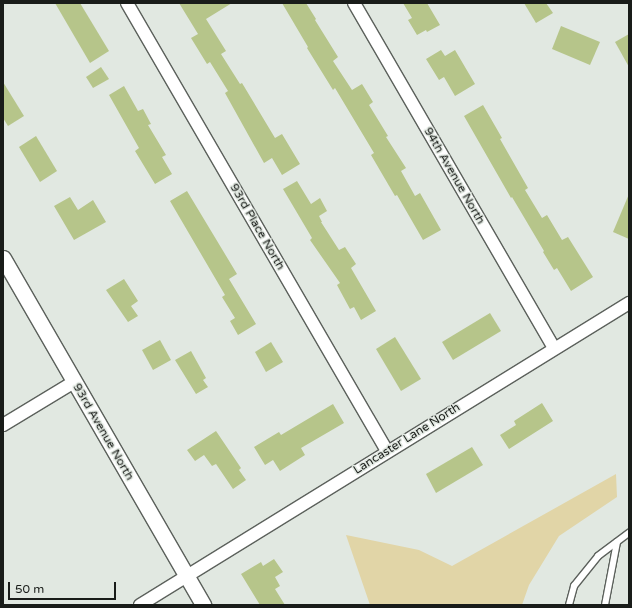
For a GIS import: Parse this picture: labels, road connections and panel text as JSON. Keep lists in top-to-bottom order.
{
  "streets": {
    "street": [
      "94th Avenue North",
      "93rd Place North",
      "93rd Avenue North",
      "Lancaster Lane North"
    ]
  },
  "crossings": [
    ["94th Avenue North", "Lancaster Lane North"],
    ["93rd Place North", "Lancaster Lane North"],
    ["93rd Avenue North", "Lancaster Lane North"]
  ],
  "scale_bar": "50 m"
}
